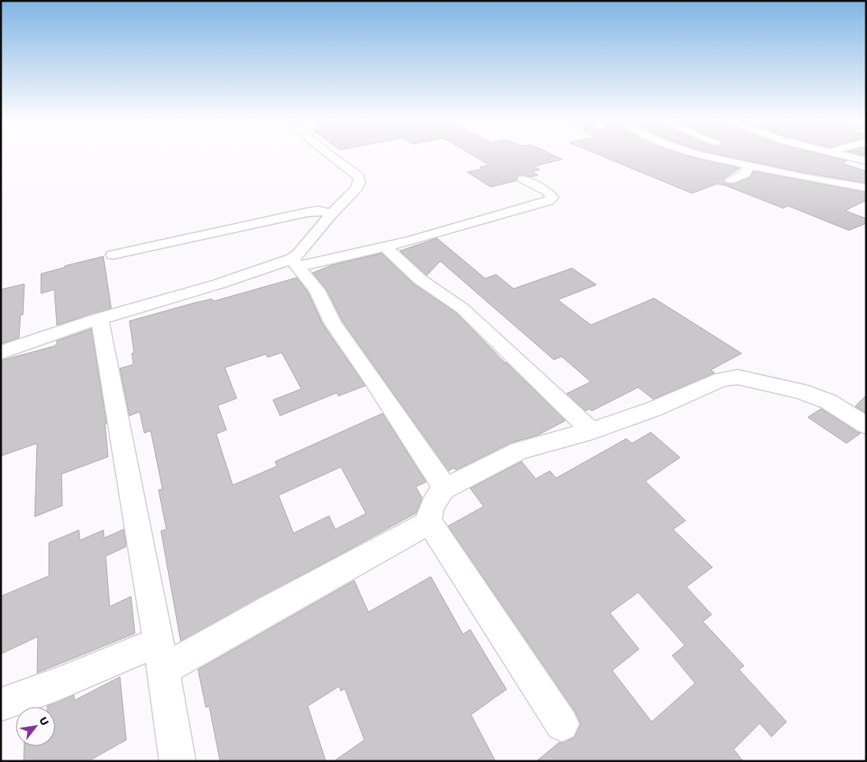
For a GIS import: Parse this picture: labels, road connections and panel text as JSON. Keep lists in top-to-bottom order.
{
  "north": "top right"
}
